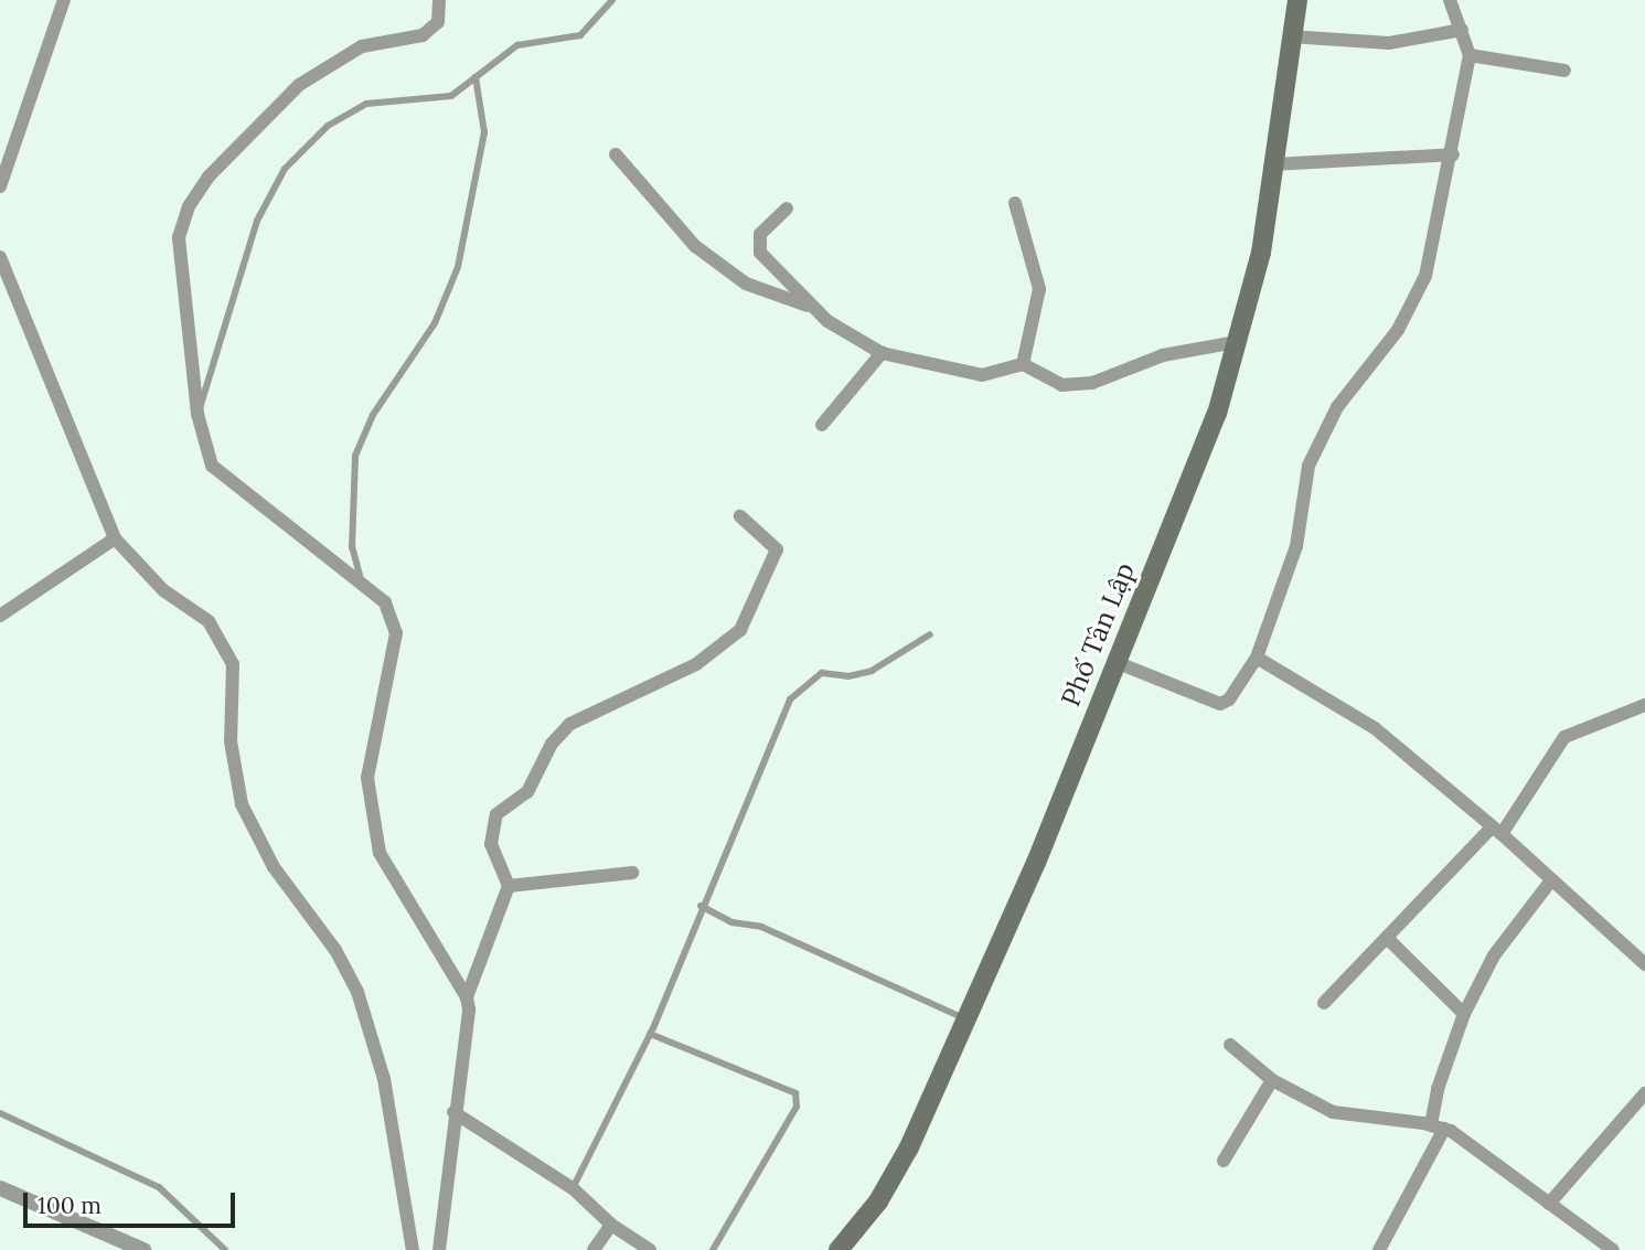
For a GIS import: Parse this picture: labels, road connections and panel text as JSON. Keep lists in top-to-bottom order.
{
  "streets": {
    "main road": ["Phố Tân Lập"]
  },
  "scale_bar": "100 m"
}
